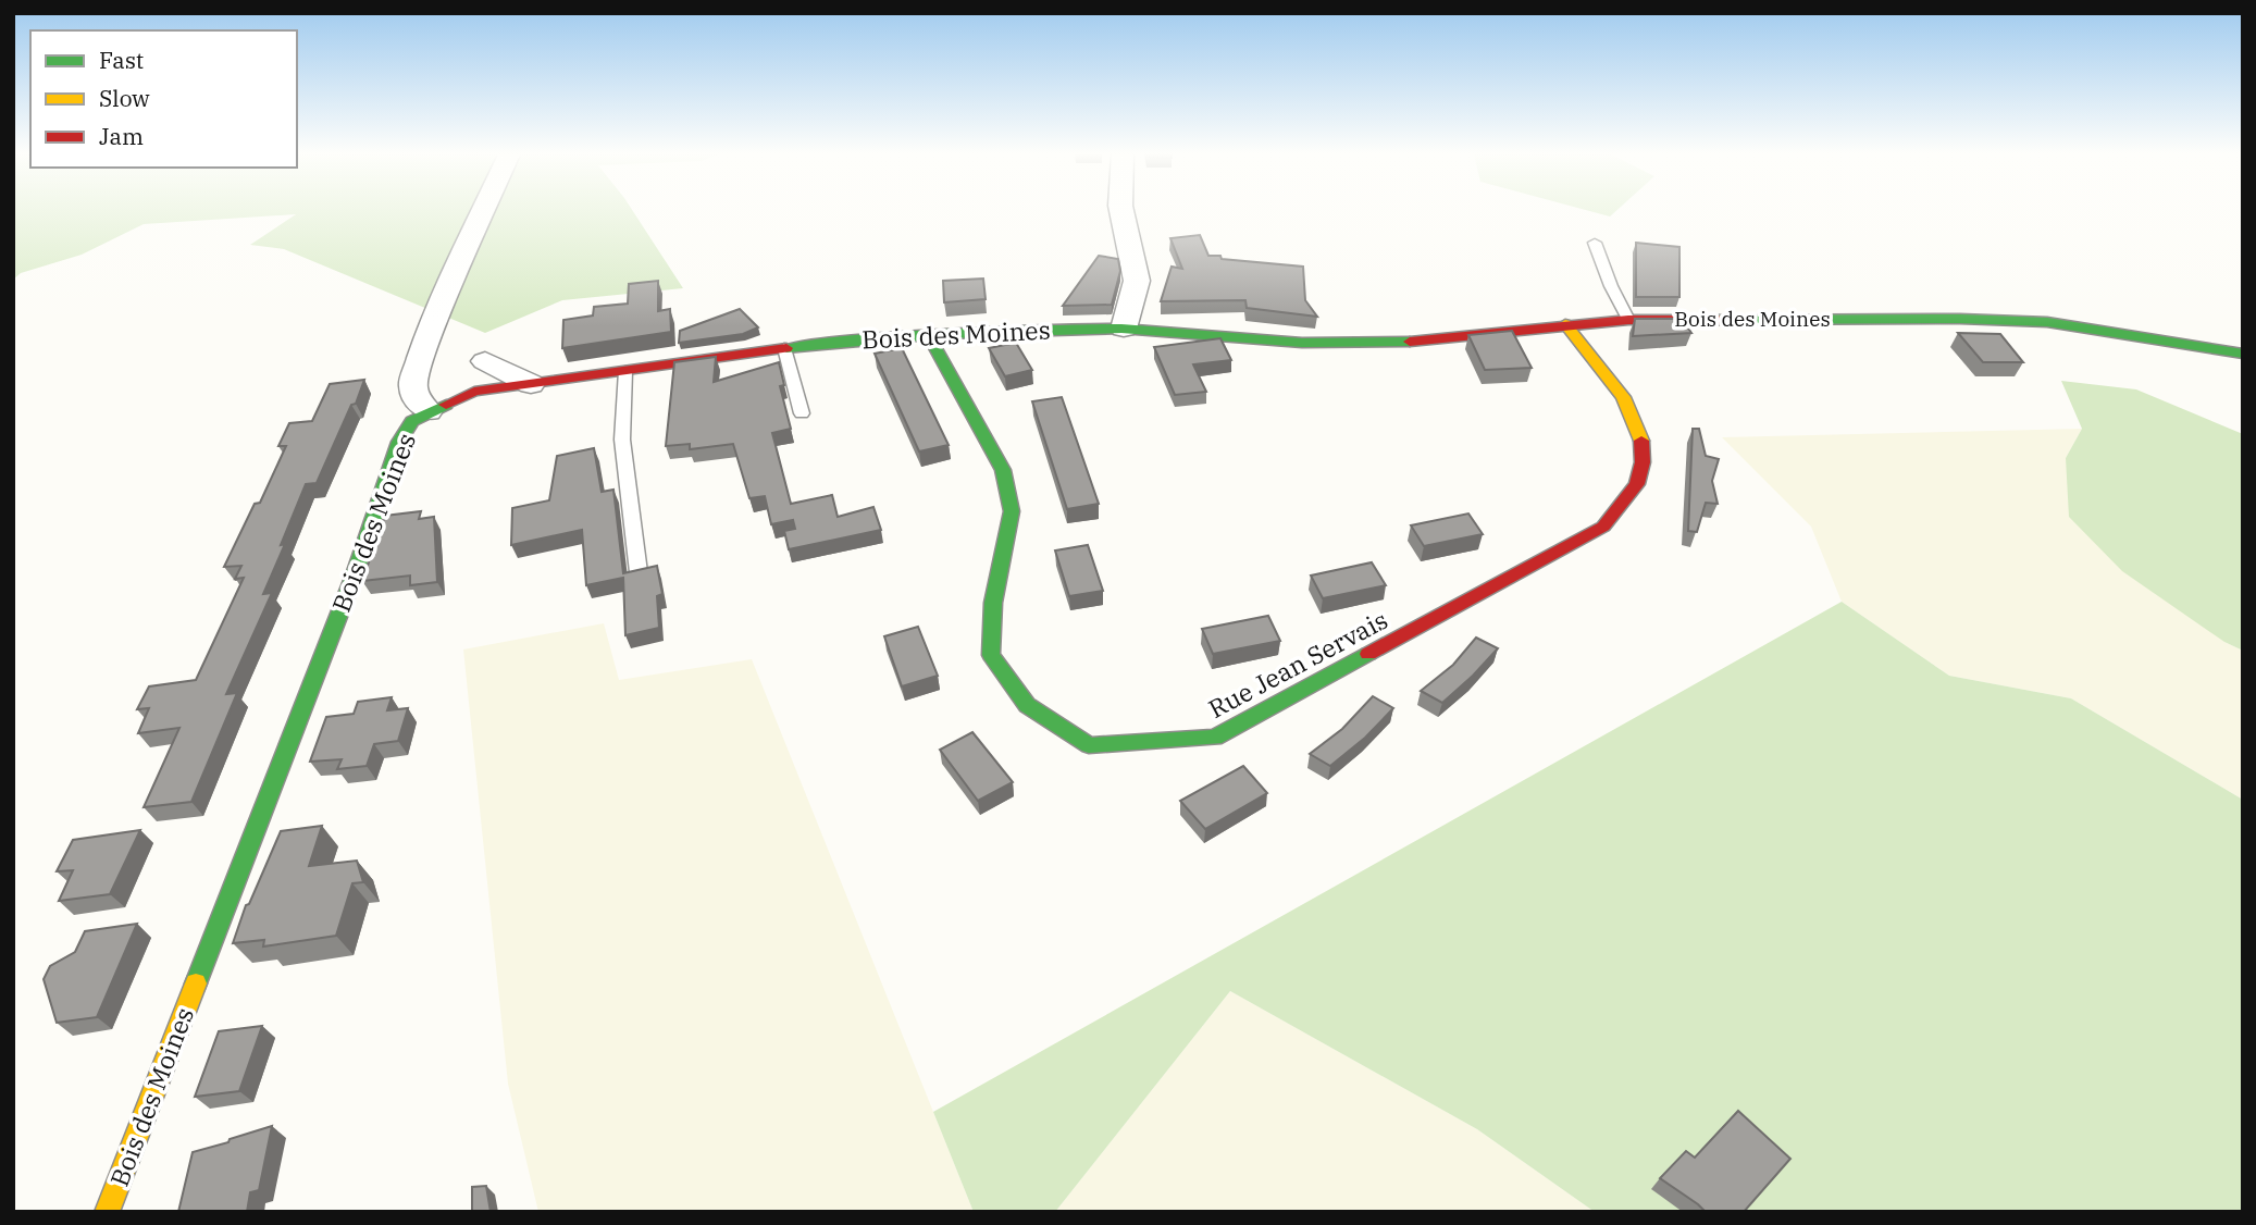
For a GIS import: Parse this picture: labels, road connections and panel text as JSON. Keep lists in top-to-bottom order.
{
  "streets": {
    "street": ["Bois des Moines", "Rue Jean Servais"]
  },
  "crossings": [
    ["Bois des Moines", "Rue Jean Servais"]
  ],
  "legend": ["Fast", "Slow", "Jam"]
}
